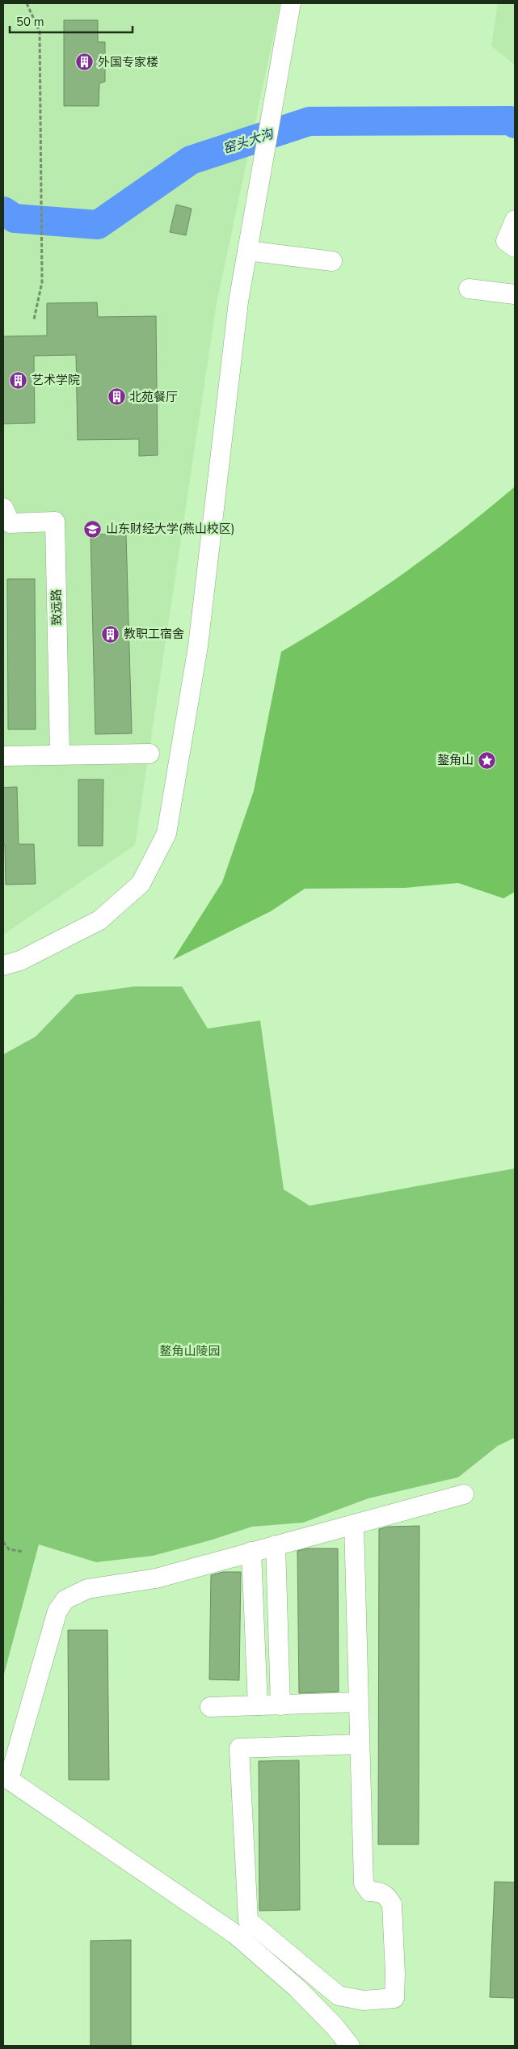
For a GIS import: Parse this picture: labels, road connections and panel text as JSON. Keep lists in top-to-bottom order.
{
  "streets": {
    "street": ["致远路"]
  },
  "water": ["窑头大沟"],
  "parks": ["鳌角山陵园"],
  "places": {
    "building": [
      "外国专家楼",
      "艺术学院",
      "北苑餐厅",
      "教职工宿舍"
    ],
    "school or university": ["山东财经大学(燕山校区)"],
    "place": ["鏊角山"]
  },
  "scale_bar": "50 m"
}
